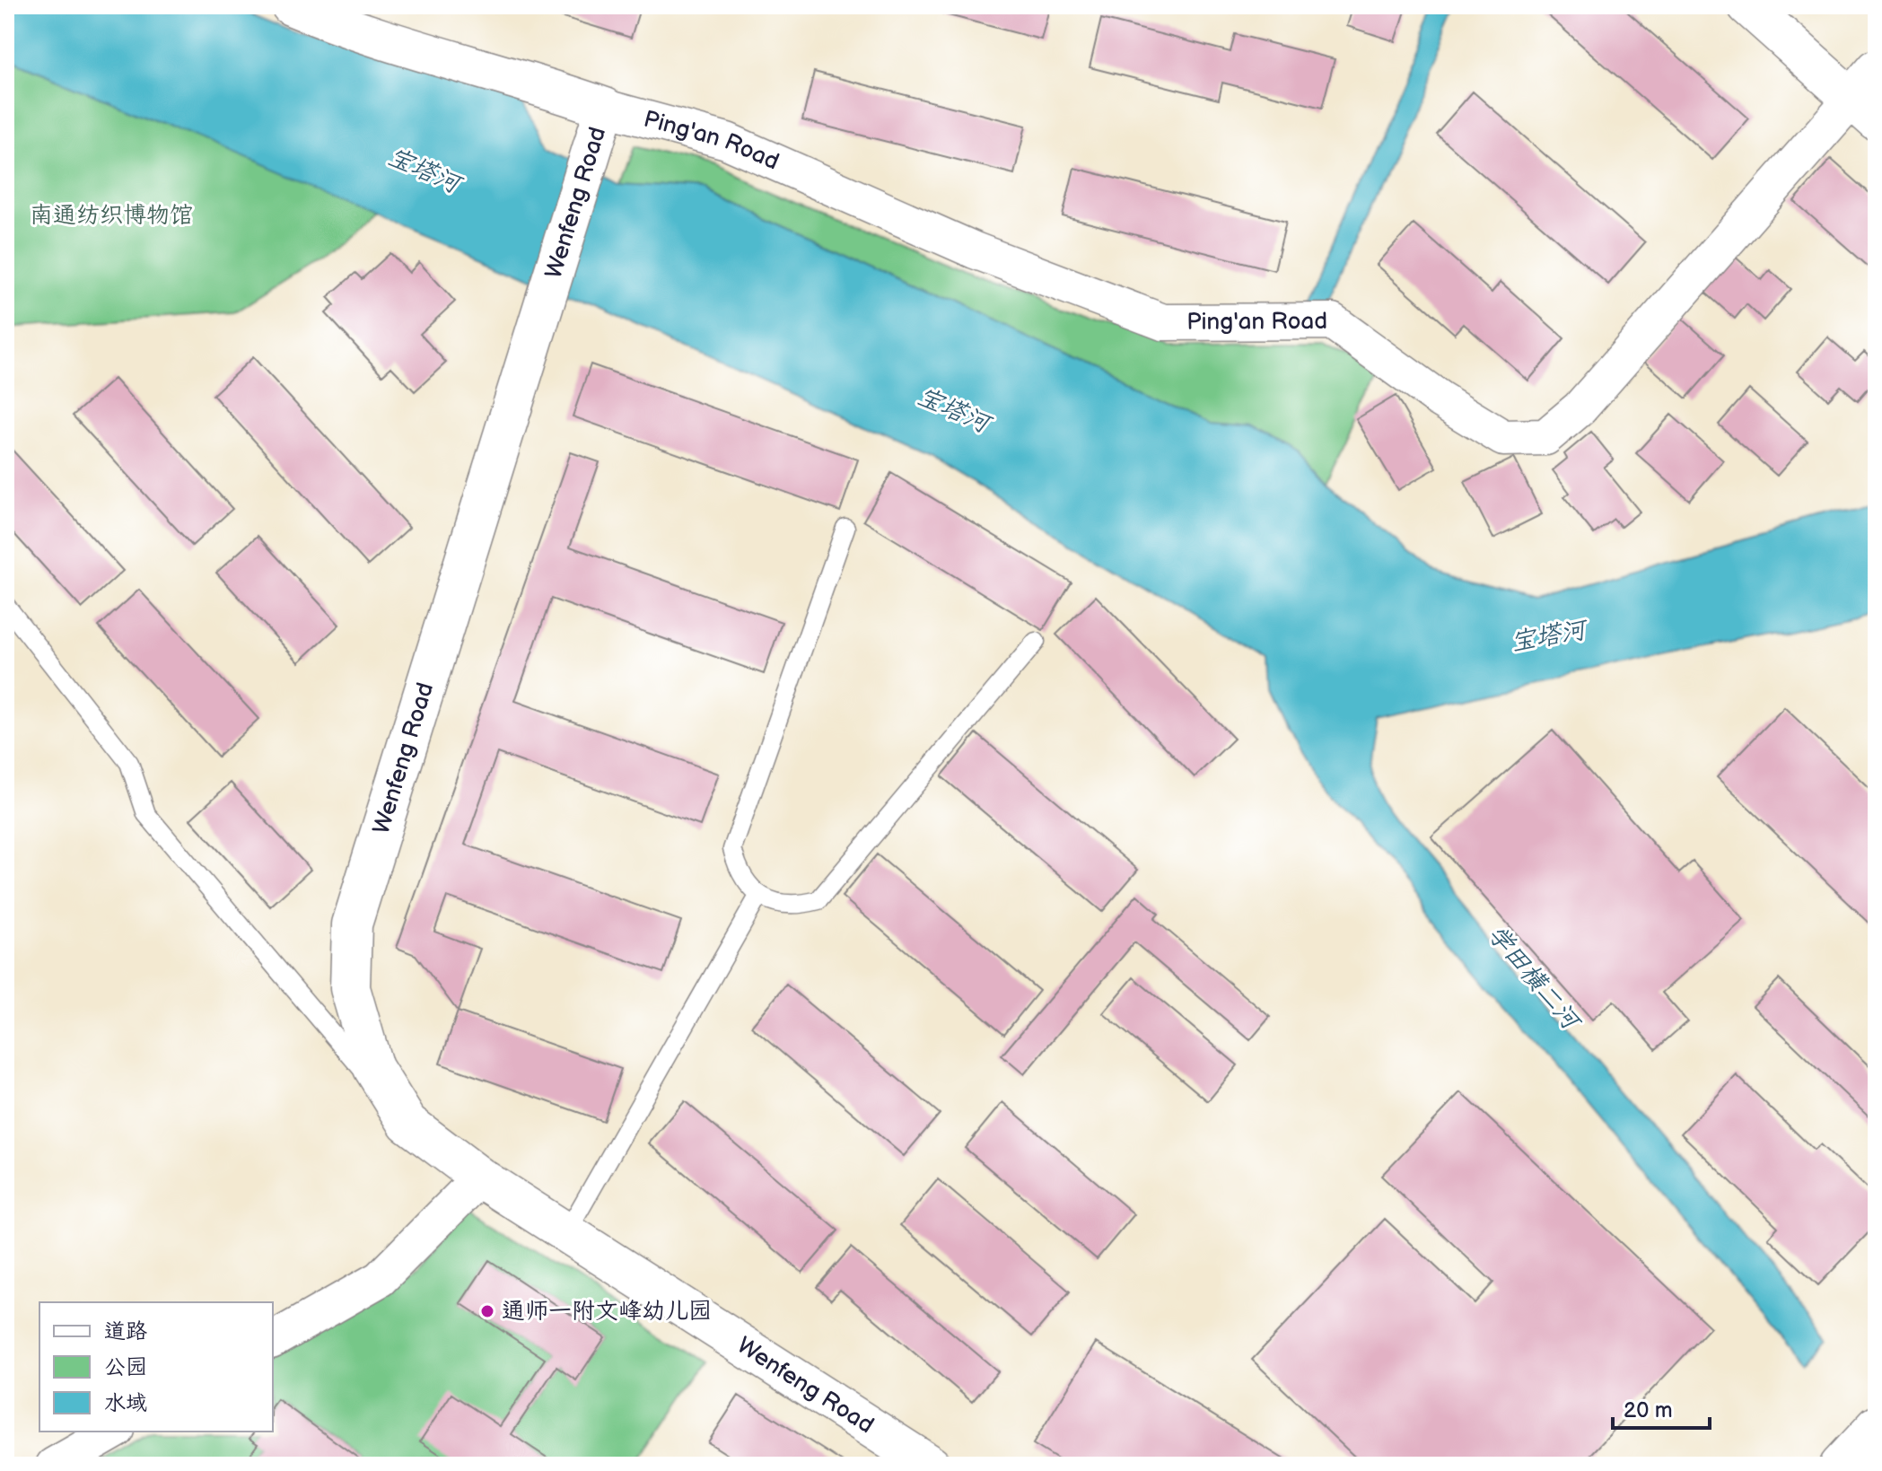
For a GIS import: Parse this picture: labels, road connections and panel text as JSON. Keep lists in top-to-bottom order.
{
  "streets": {
    "street": ["Ping'an Road", "Wenfeng Road"]
  },
  "crossings": [
    ["Ping'an Road", "Wenfeng Road"]
  ],
  "water": ["宝塔河", "学田横二河"],
  "parks": ["南通纺织博物馆"],
  "places": ["通师一附文峰幼儿园"],
  "legend": ["道路", "公园", "水域"],
  "scale_bar": "20 m"
}
